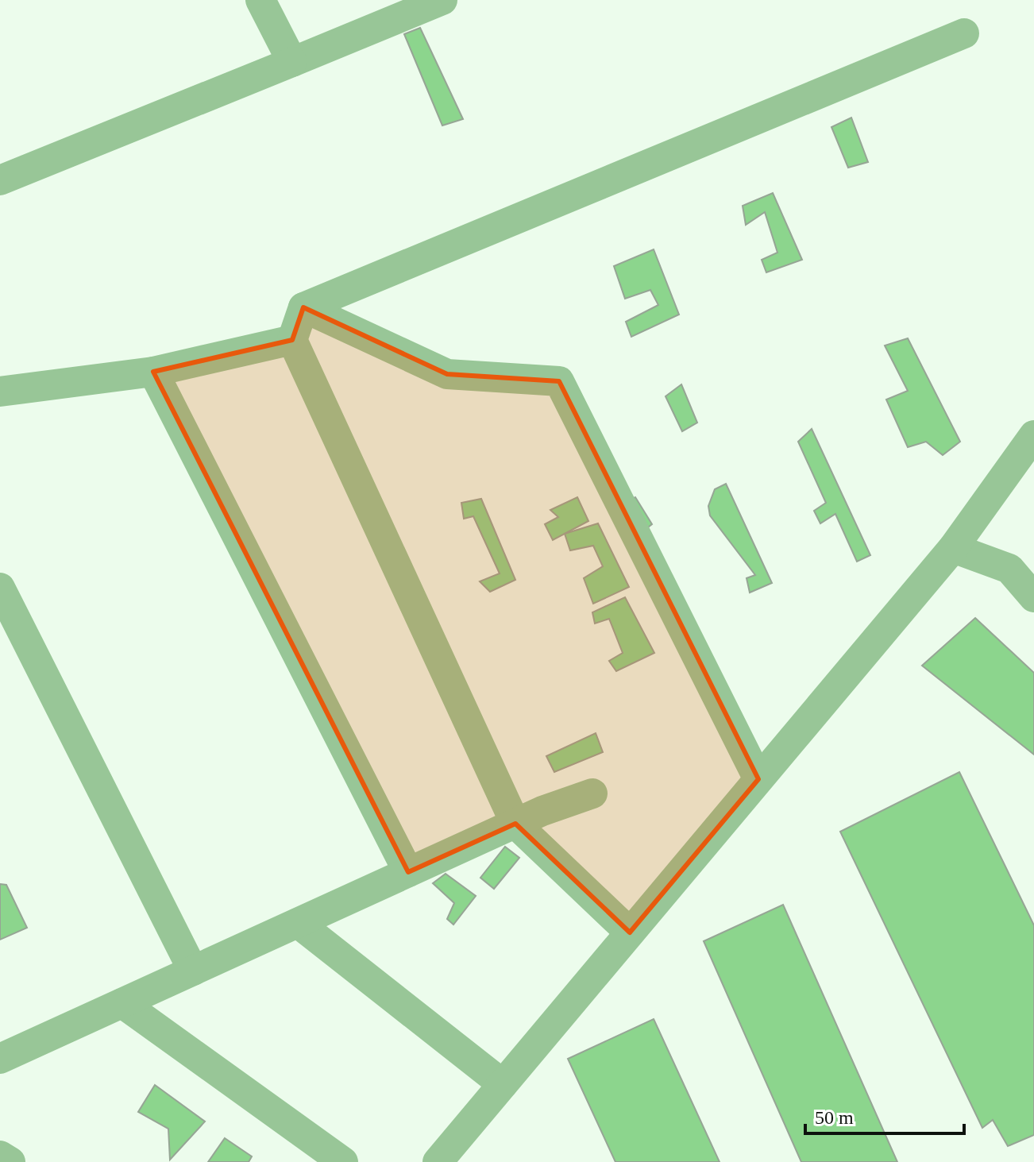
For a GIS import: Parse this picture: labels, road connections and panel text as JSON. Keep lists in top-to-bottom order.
{
  "scale_bar": "50 m"
}
